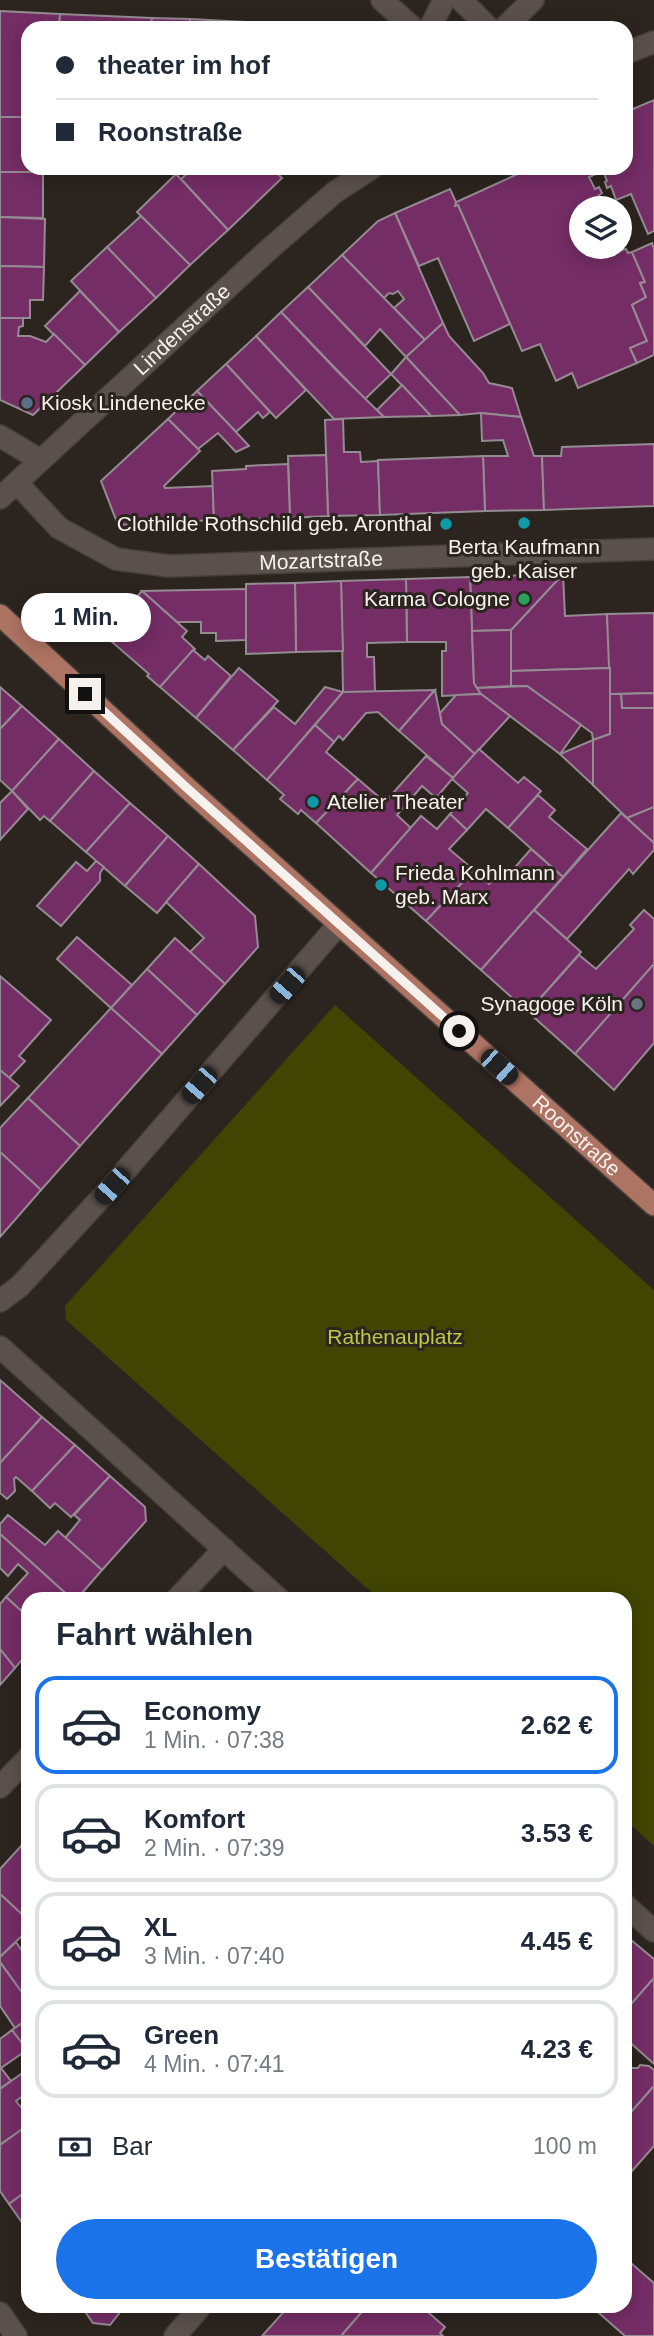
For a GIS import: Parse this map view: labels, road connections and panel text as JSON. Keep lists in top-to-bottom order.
{
  "streets": {
    "main road": ["Roonstraße"],
    "street": ["Lindenstraße", "Mozartstraße"]
  },
  "crossings": [
    ["Lindenstraße", "Mozartstraße"]
  ],
  "parks": ["Rathenauplatz"],
  "places": [
    "Kiosk Lindenecke",
    "Berta Kaufmann geb. Kaiser",
    "Clothilde Rothschild geb. Aronthal",
    "Karma Cologne",
    "Atelier Theater",
    "Frieda Kohlmann geb. Marx",
    "Synagoge Köln"
  ],
  "page": {
    "banner": ["theater im hof", "Roonstraße"],
    "bubble": "1 Min.",
    "heading": "Fahrt wählen",
    "list": [
      {
        "name": "Economy",
        "note": "1 Min. · 07:38",
        "value": "2.62 €"
      },
      {
        "name": "Komfort",
        "note": "2 Min. · 07:39",
        "value": "3.53 €"
      },
      {
        "name": "XL",
        "note": "3 Min. · 07:40",
        "value": "4.45 €"
      },
      {
        "name": "Green",
        "note": "4 Min. · 07:41",
        "value": "4.23 €"
      }
    ],
    "pay": ["Bar", "100 m"],
    "buttons": "Bestätigen"
  }
}
